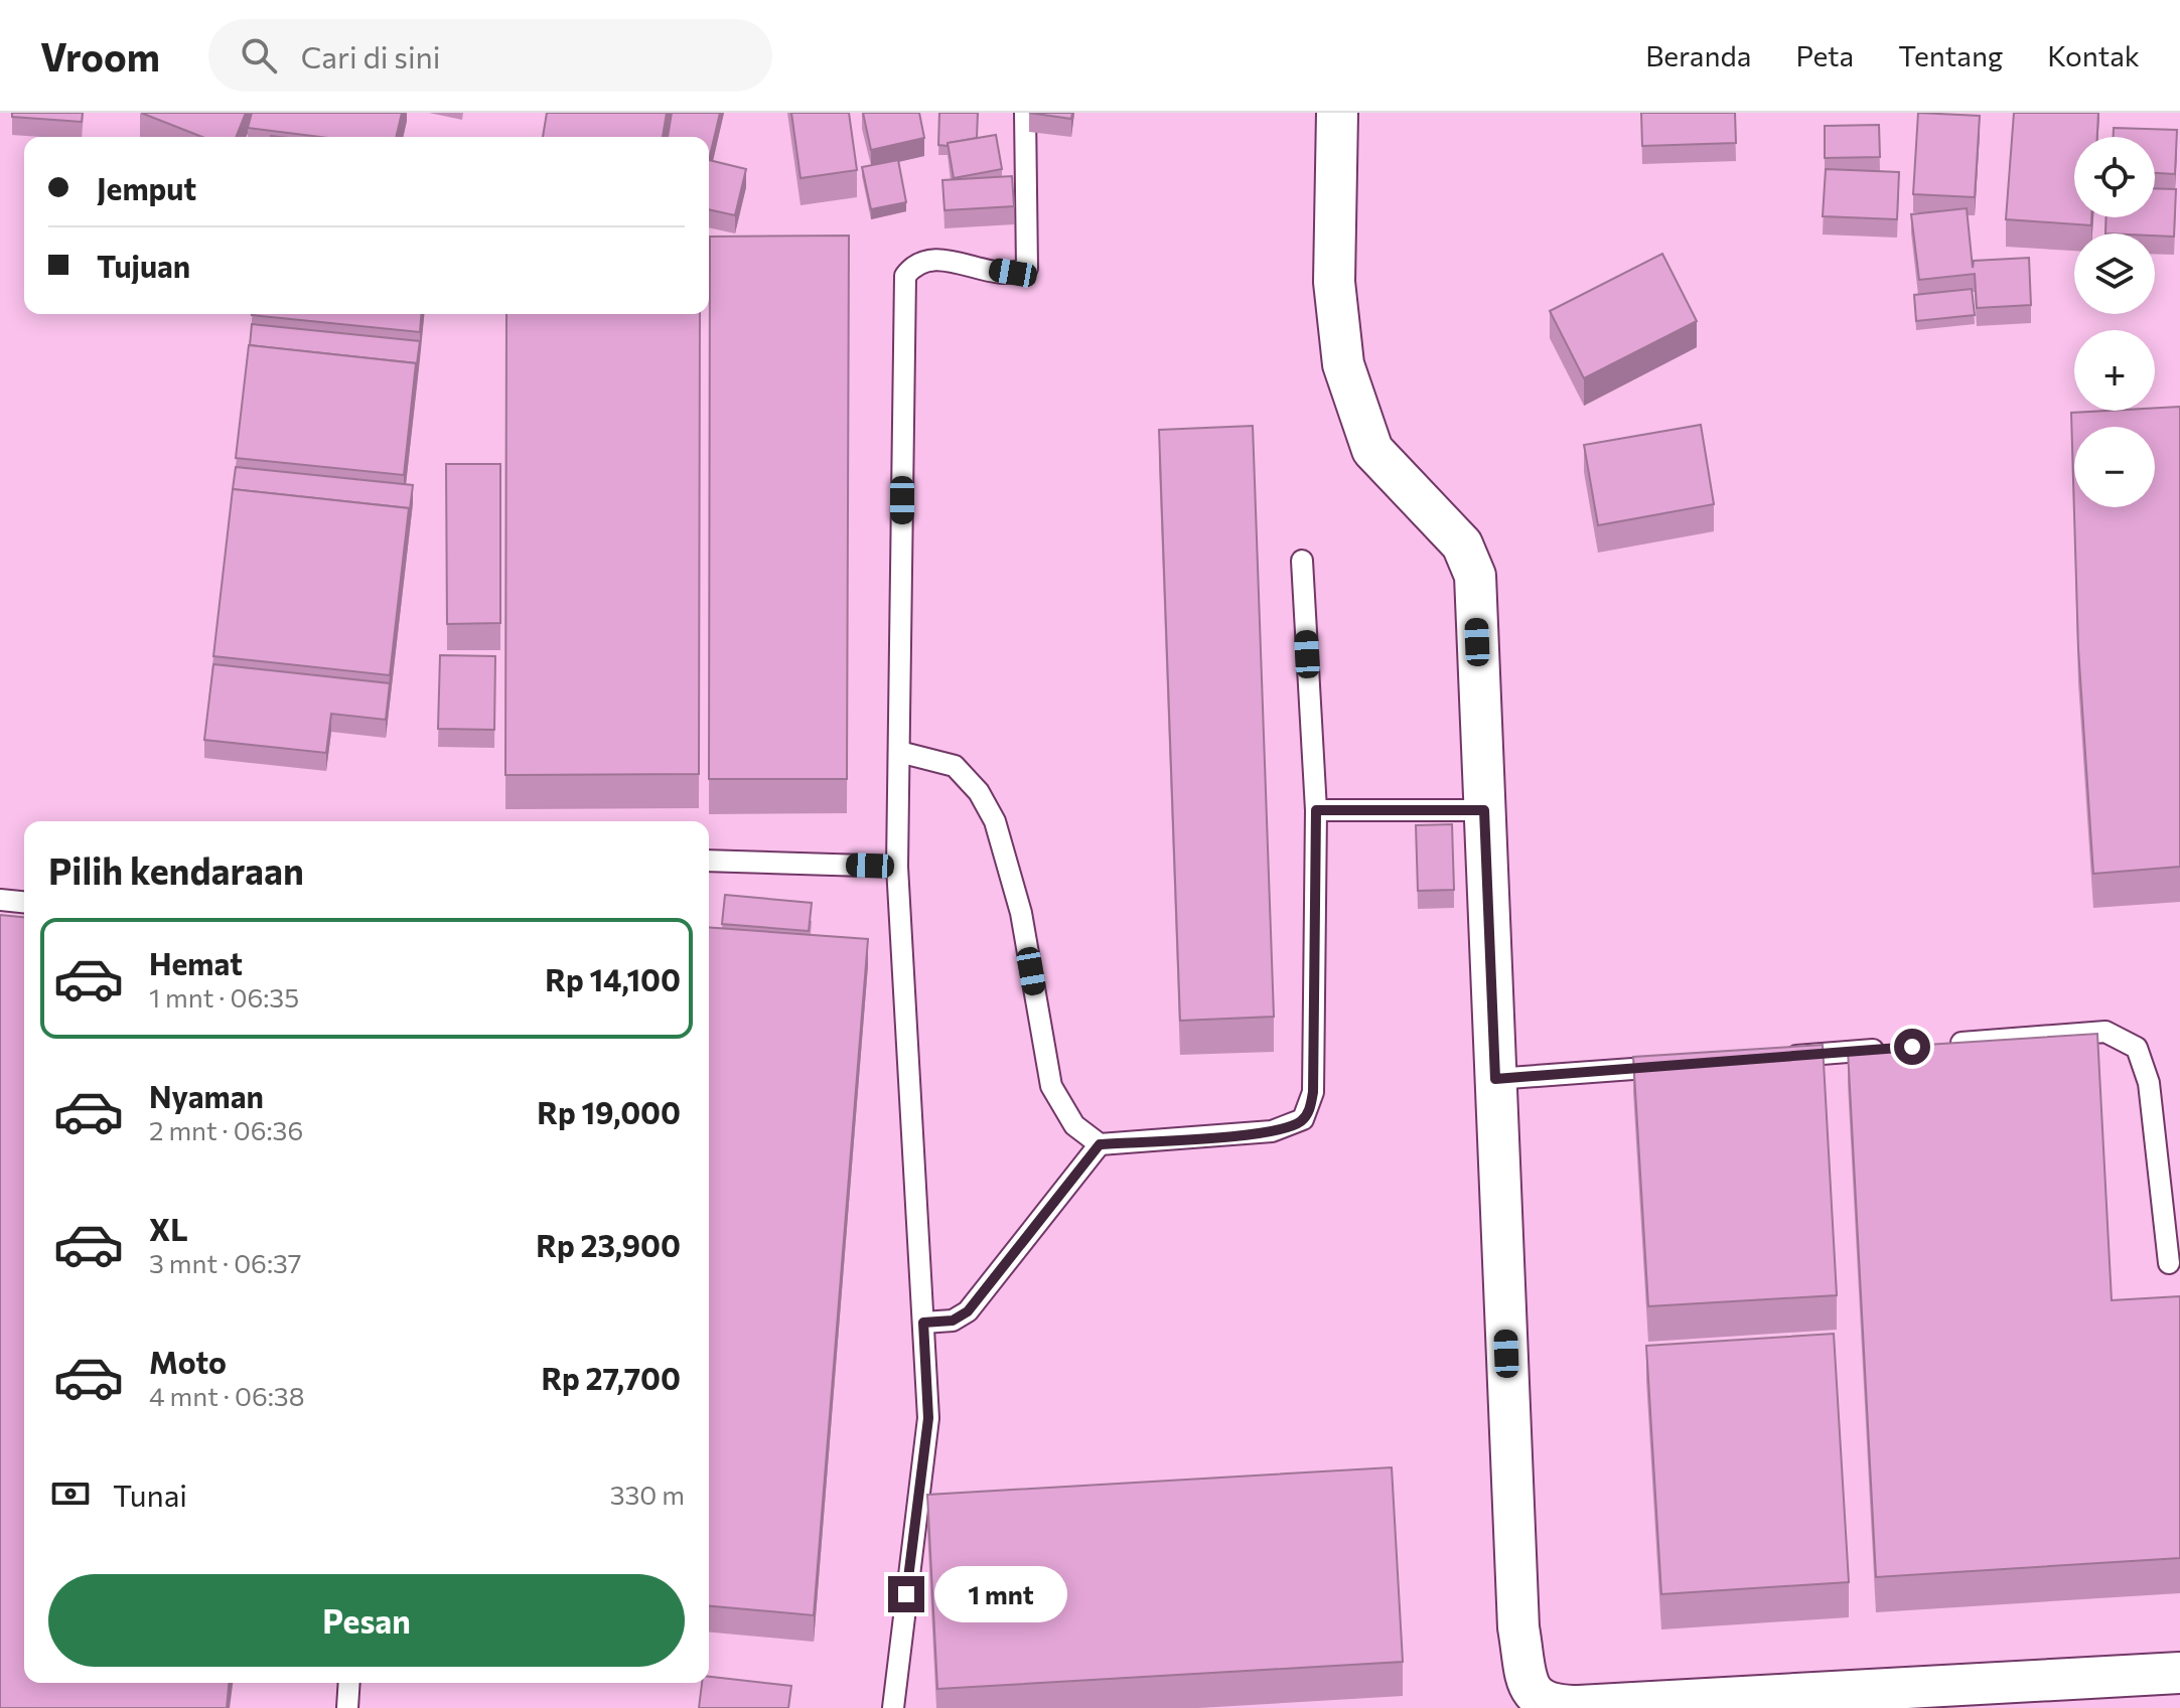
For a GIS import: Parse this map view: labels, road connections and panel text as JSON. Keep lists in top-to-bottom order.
{
  "page": {
    "header": "Vroom",
    "search": "Cari di sini",
    "nav": [
      "Beranda",
      "Peta",
      "Tentang",
      "Kontak"
    ],
    "map_buttons": ["+", "−"],
    "banner": ["Jemput", "Tujuan"],
    "heading": "Pilih kendaraan",
    "list": [
      {
        "name": "Hemat",
        "note": "1 mnt · 06:35",
        "value": "Rp 14,100"
      },
      {
        "name": "Nyaman",
        "note": "2 mnt · 06:36",
        "value": "Rp 19,000"
      },
      {
        "name": "XL",
        "note": "3 mnt · 06:37",
        "value": "Rp 23,900"
      },
      {
        "name": "Moto",
        "note": "4 mnt · 06:38",
        "value": "Rp 27,700"
      }
    ],
    "pay": ["Tunai", "330 m"],
    "buttons": "Pesan",
    "bubble": "1 mnt"
  }
}
